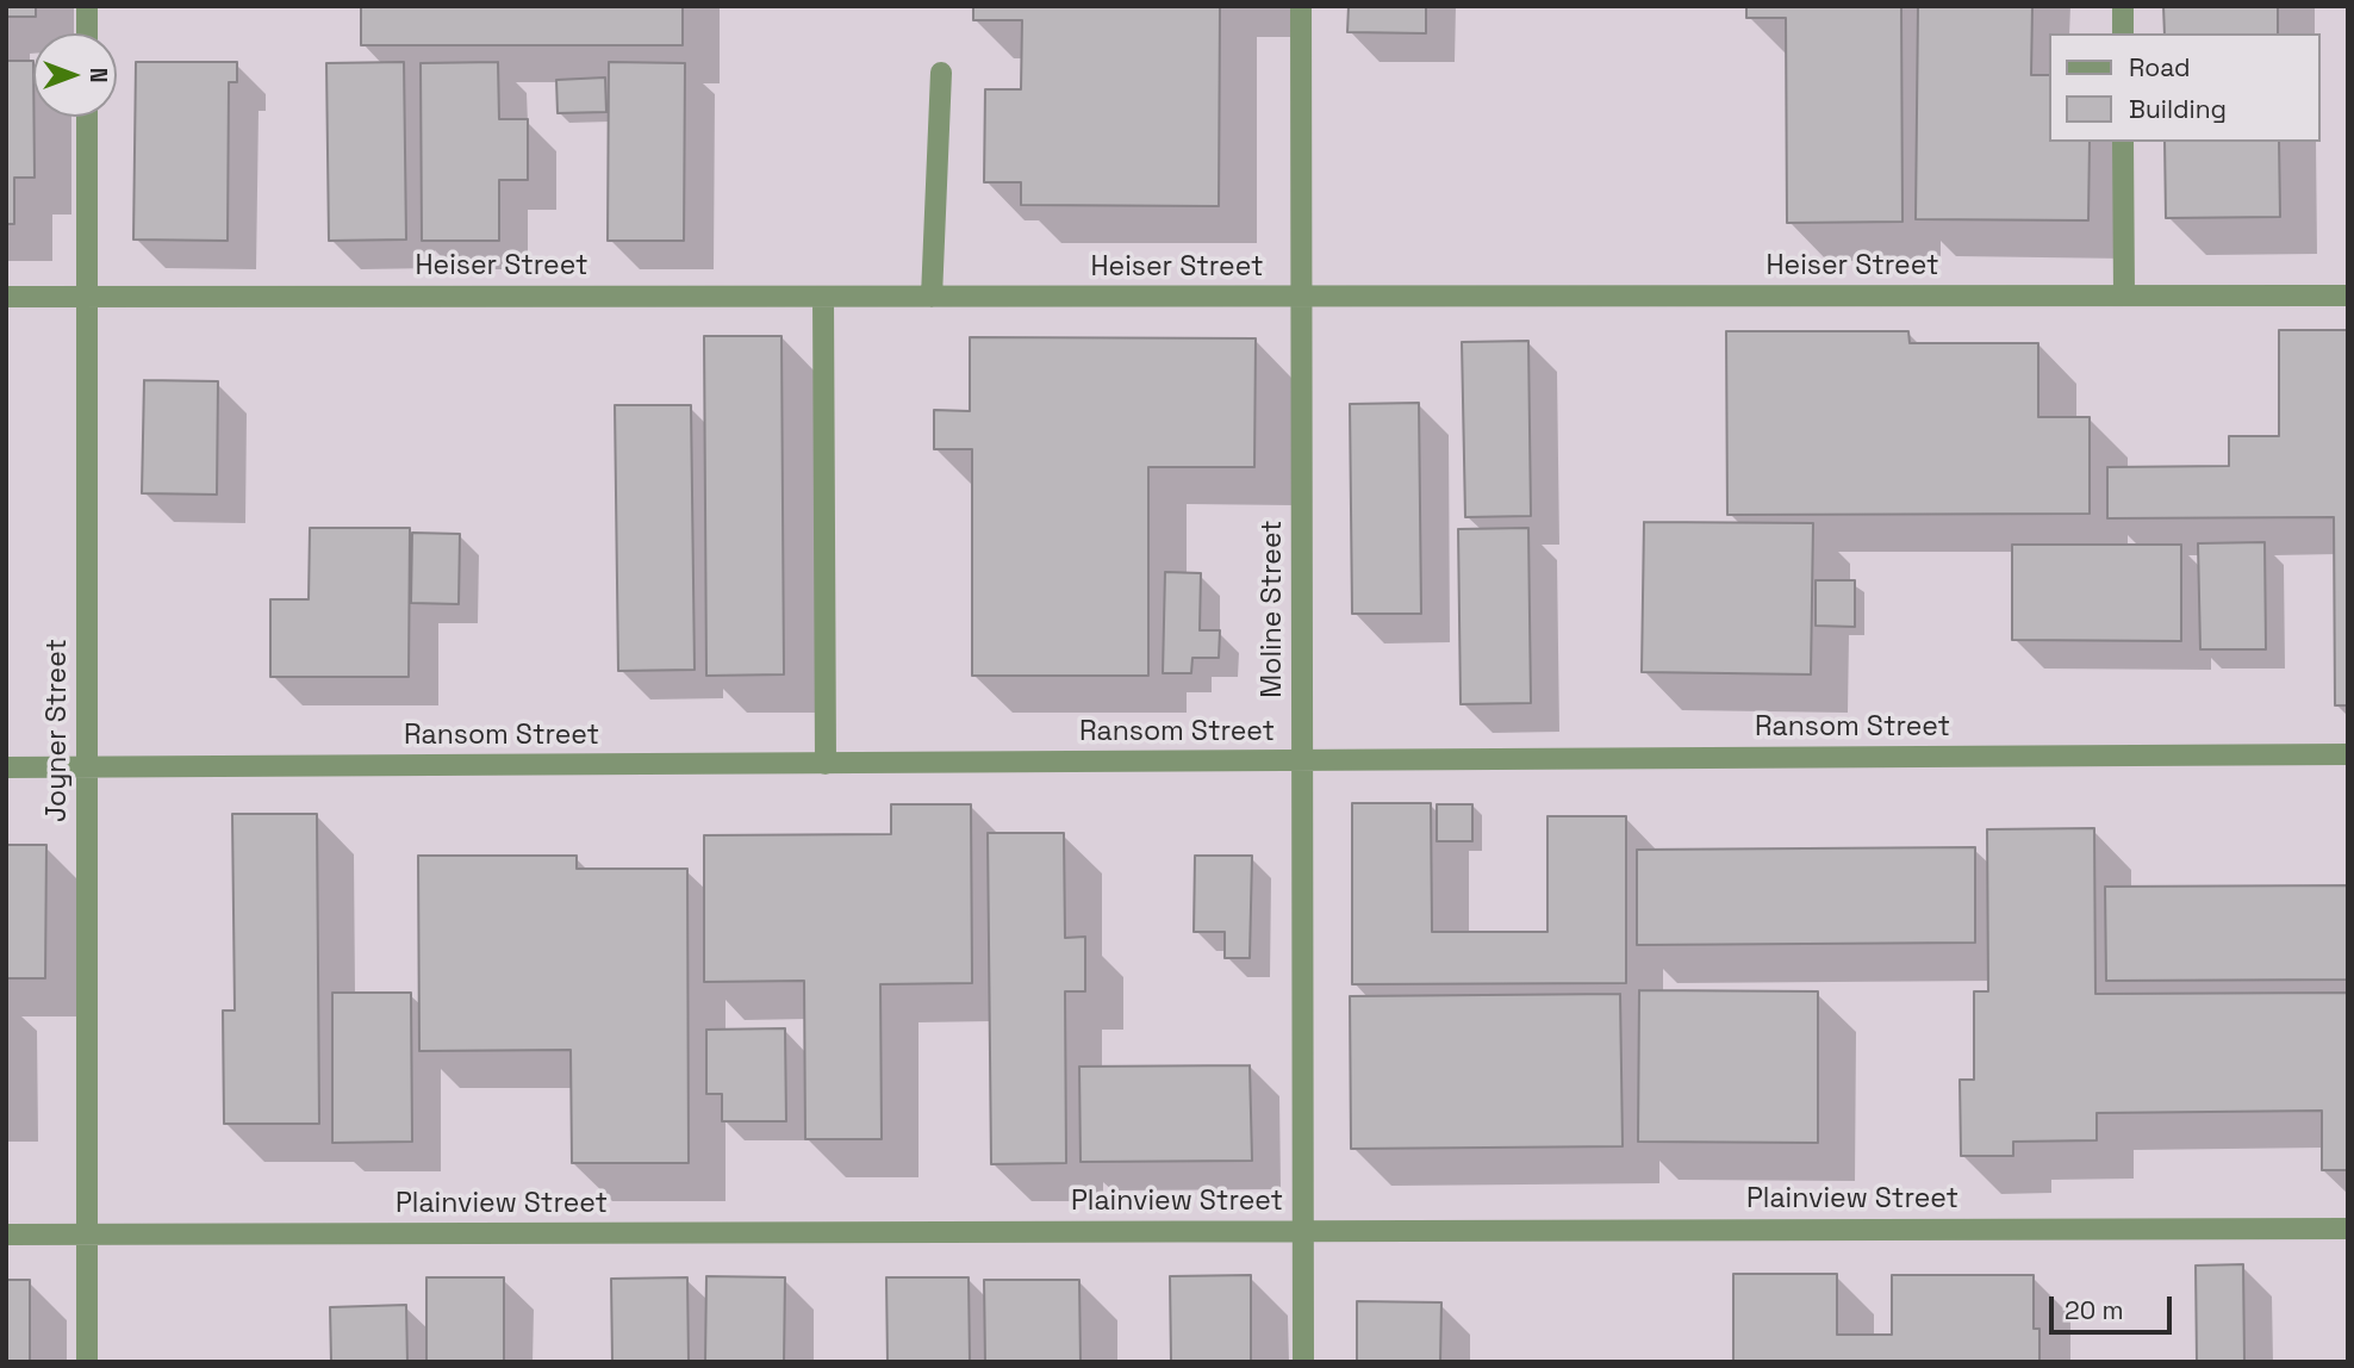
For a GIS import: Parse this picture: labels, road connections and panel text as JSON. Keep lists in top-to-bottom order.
{
  "streets": {
    "street": [
      "Heiser Street",
      "Moline Street",
      "Ransom Street",
      "Joyner Street",
      "Plainview Street"
    ]
  },
  "crossings": [
    ["Heiser Street", "Moline Street"],
    ["Heiser Street", "Joyner Street"],
    ["Moline Street", "Ransom Street"],
    ["Moline Street", "Plainview Street"],
    ["Ransom Street", "Joyner Street"],
    ["Joyner Street", "Plainview Street"]
  ],
  "legend": ["Road", "Building"],
  "scale_bar": "20 m",
  "north": "right"
}
